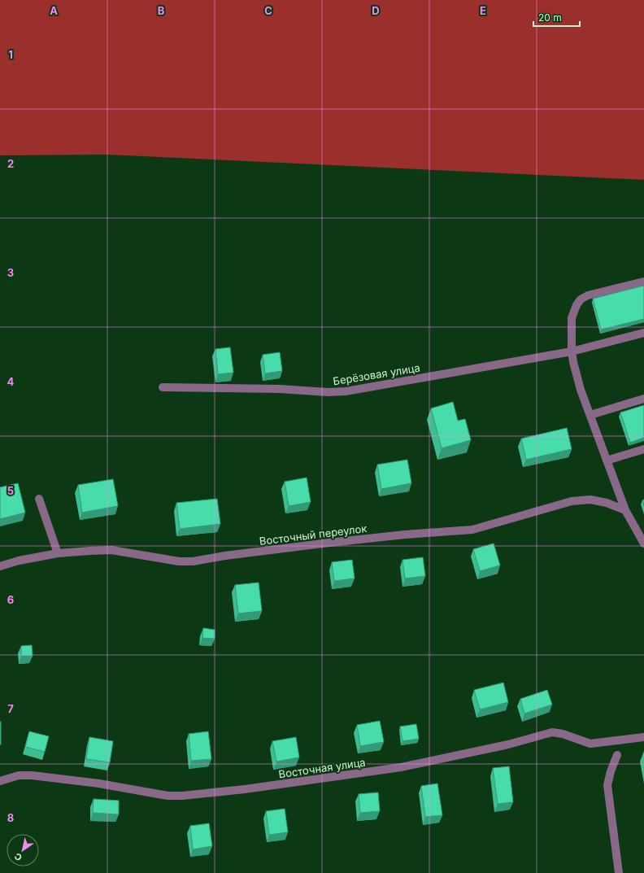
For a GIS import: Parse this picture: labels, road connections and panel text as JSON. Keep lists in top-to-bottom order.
{
  "streets": {
    "street": ["Берёзовая улица", "Восточный переулок", "Восточная улица"]
  },
  "scale_bar": "20 m",
  "north": "bottom left",
  "grid": {
    "columns": [
      "A",
      "B",
      "C",
      "D",
      "E"
    ],
    "rows": [
      "1",
      "2",
      "3",
      "4",
      "5",
      "6",
      "7",
      "8"
    ]
  }
}
